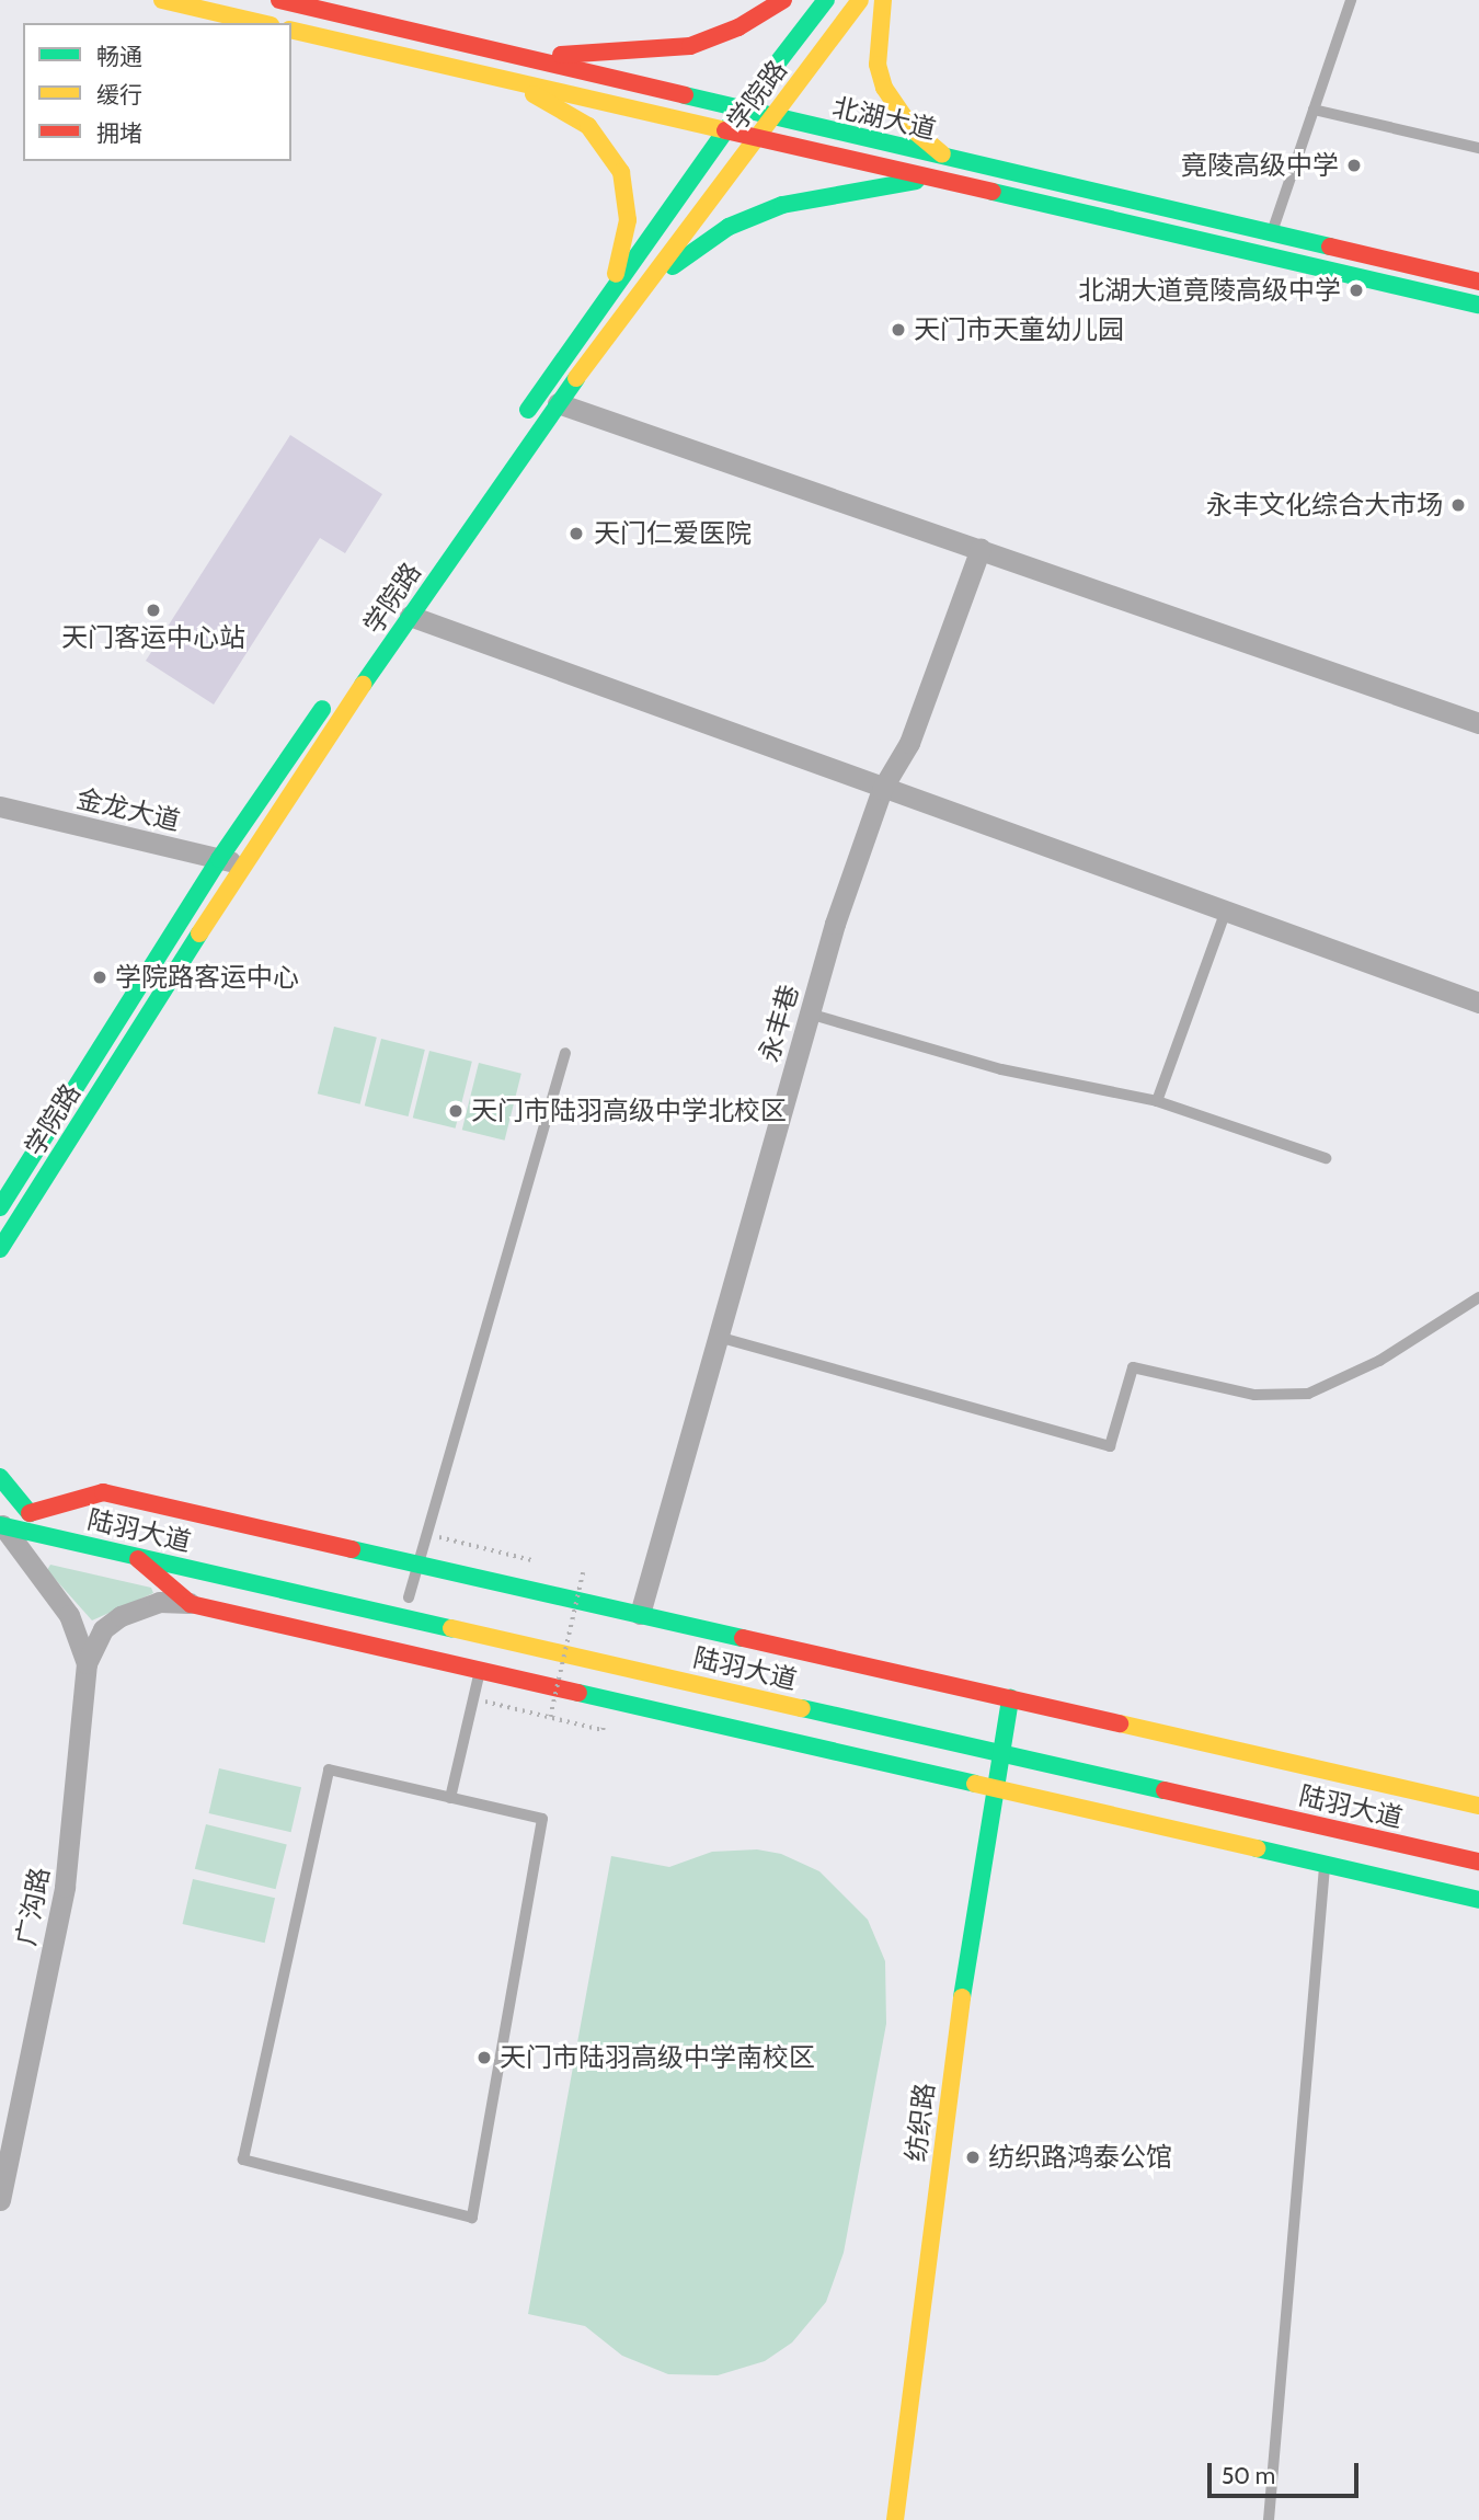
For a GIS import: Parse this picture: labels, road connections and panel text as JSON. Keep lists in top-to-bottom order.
{
  "streets": {
    "main road": [
      "学院路",
      "北湖大道",
      "陆羽大道",
      "纺织路"
    ],
    "street": ["金龙大道", "永丰巷", "广沟路"]
  },
  "crossings": [
    ["学院路", "北湖大道"],
    ["学院路", "金龙大道"],
    ["陆羽大道", "纺织路"]
  ],
  "places": [
    "竟陵高级中学",
    "北湖大道竟陵高级中学",
    "天门市天童幼儿园",
    "永丰文化综合大市场",
    "天门仁爱医院",
    "天门客运中心站",
    "学院路客运中心",
    "天门市陆羽高级中学北校区",
    "天门市陆羽高级中学南校区",
    "纺织路鸿泰公馆"
  ],
  "legend": ["畅通", "缓行", "拥堵"],
  "scale_bar": "50 m"
}
